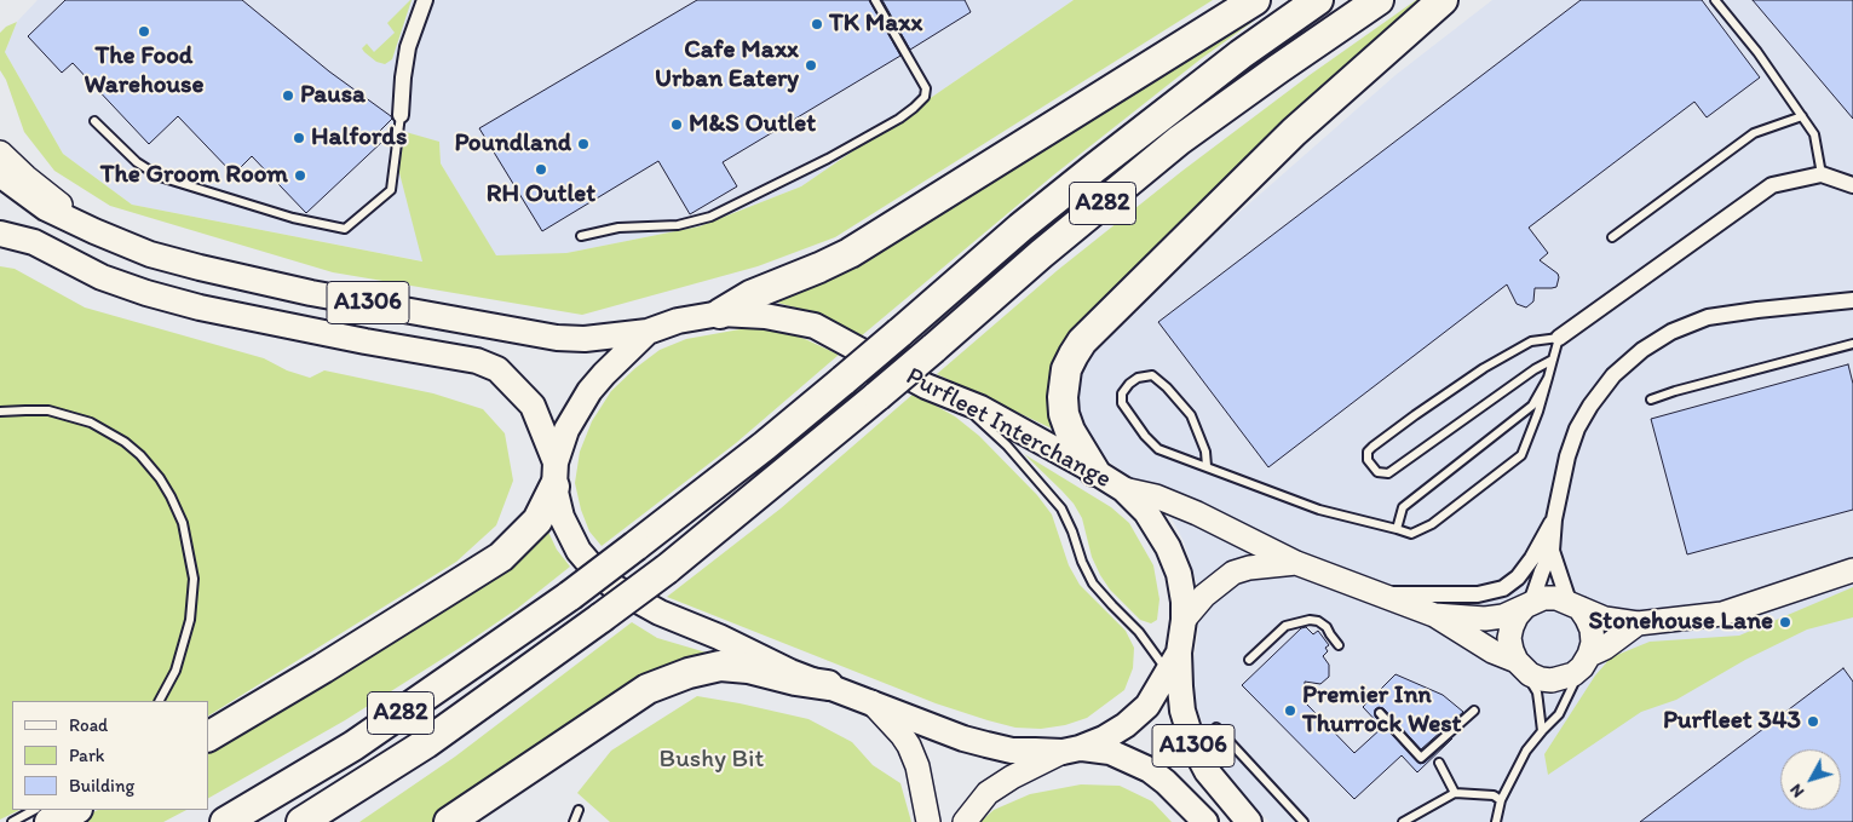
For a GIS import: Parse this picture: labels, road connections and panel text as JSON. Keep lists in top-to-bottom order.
{
  "streets": {
    "highway": ["A282"],
    "main road": ["A1306", "Purfleet Interchange"]
  },
  "crossings": [
    ["A1306", "Purfleet Interchange"]
  ],
  "parks": ["Bushy Bit"],
  "places": [
    "TK Maxx",
    "The Food Warehouse",
    "Cafe Maxx Urban Eatery",
    "Pausa",
    "M&S Outlet",
    "Halfords",
    "Poundland",
    "RH Outlet",
    "The Groom Room",
    "Stonehouse Lane",
    "Premier Inn Thurrock West",
    "Purfleet 343"
  ],
  "legend": ["Road", "Park", "Building"],
  "north": "bottom left"
}
